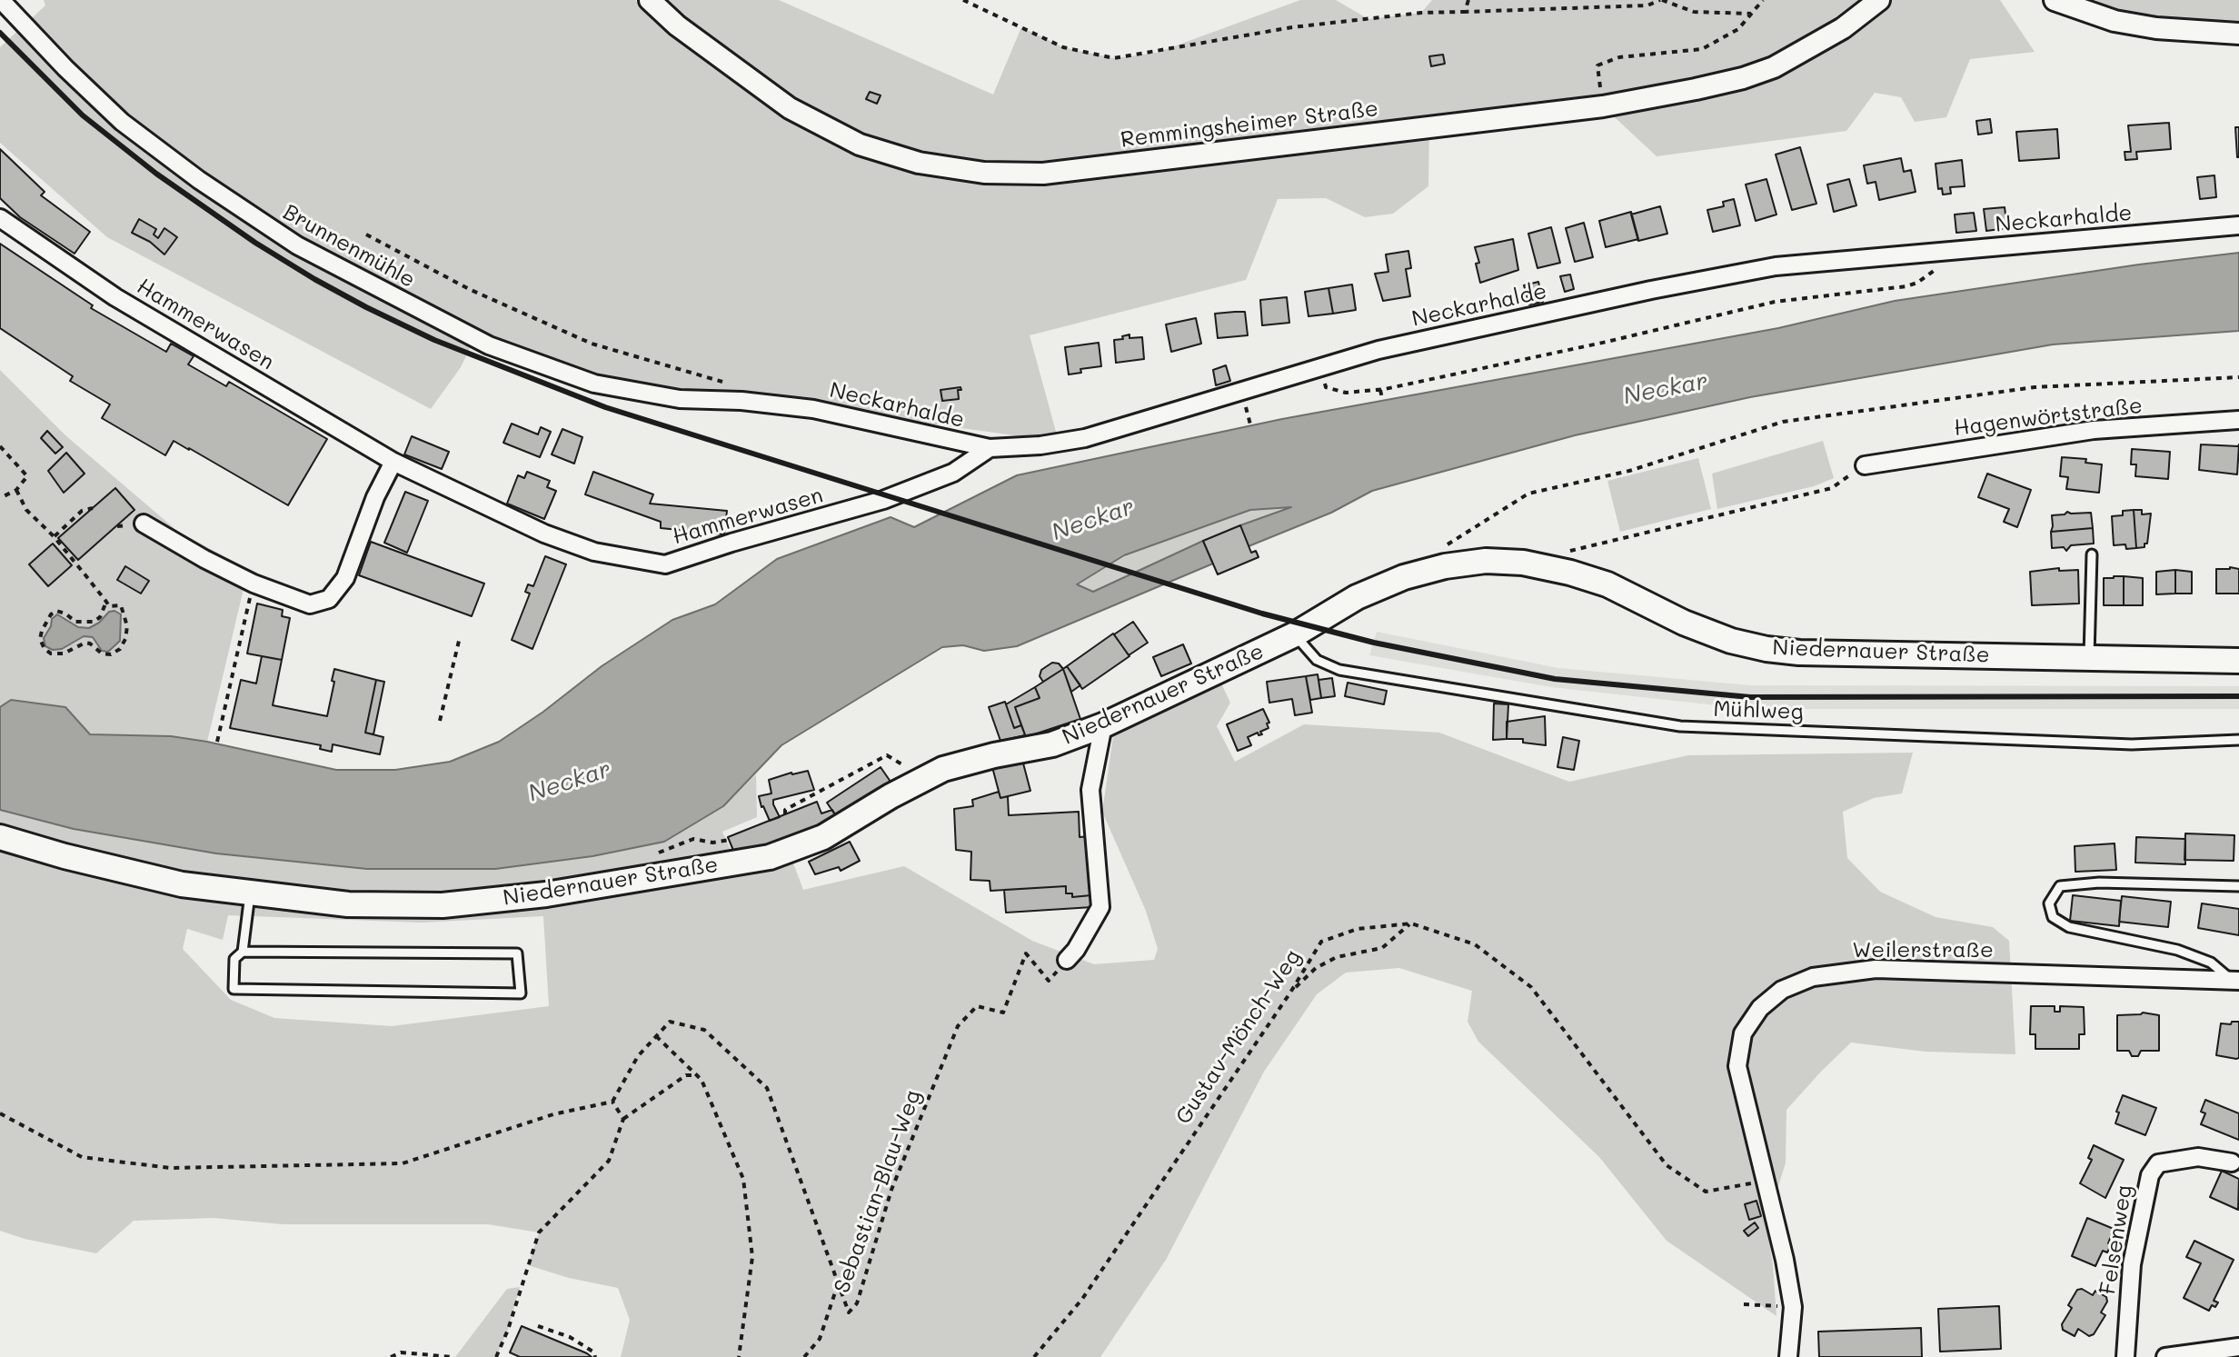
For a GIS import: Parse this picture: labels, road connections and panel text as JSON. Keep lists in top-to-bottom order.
{
  "streets": {
    "main road": ["Niedernauer Straße"],
    "street": [
      "Remmingsheimer Straße",
      "Neckarhalde",
      "Brunnenmühle",
      "Hammerwasen",
      "Hagenwörtstraße",
      "Weilerstraße",
      "Felsenweg"
    ],
    "lane": ["Mühlweg"],
    "path": ["Gustav-Mönch-Weg", "Sebastian-Blau-Weg"]
  },
  "crossings": [
    ["Neckarhalde", "Brunnenmühle"],
    ["Neckarhalde", "Hammerwasen"],
    ["Niedernauer Straße", "Mühlweg"],
    ["Weilerstraße", "Gustav-Mönch-Weg"]
  ],
  "water": ["Neckar"]
}
